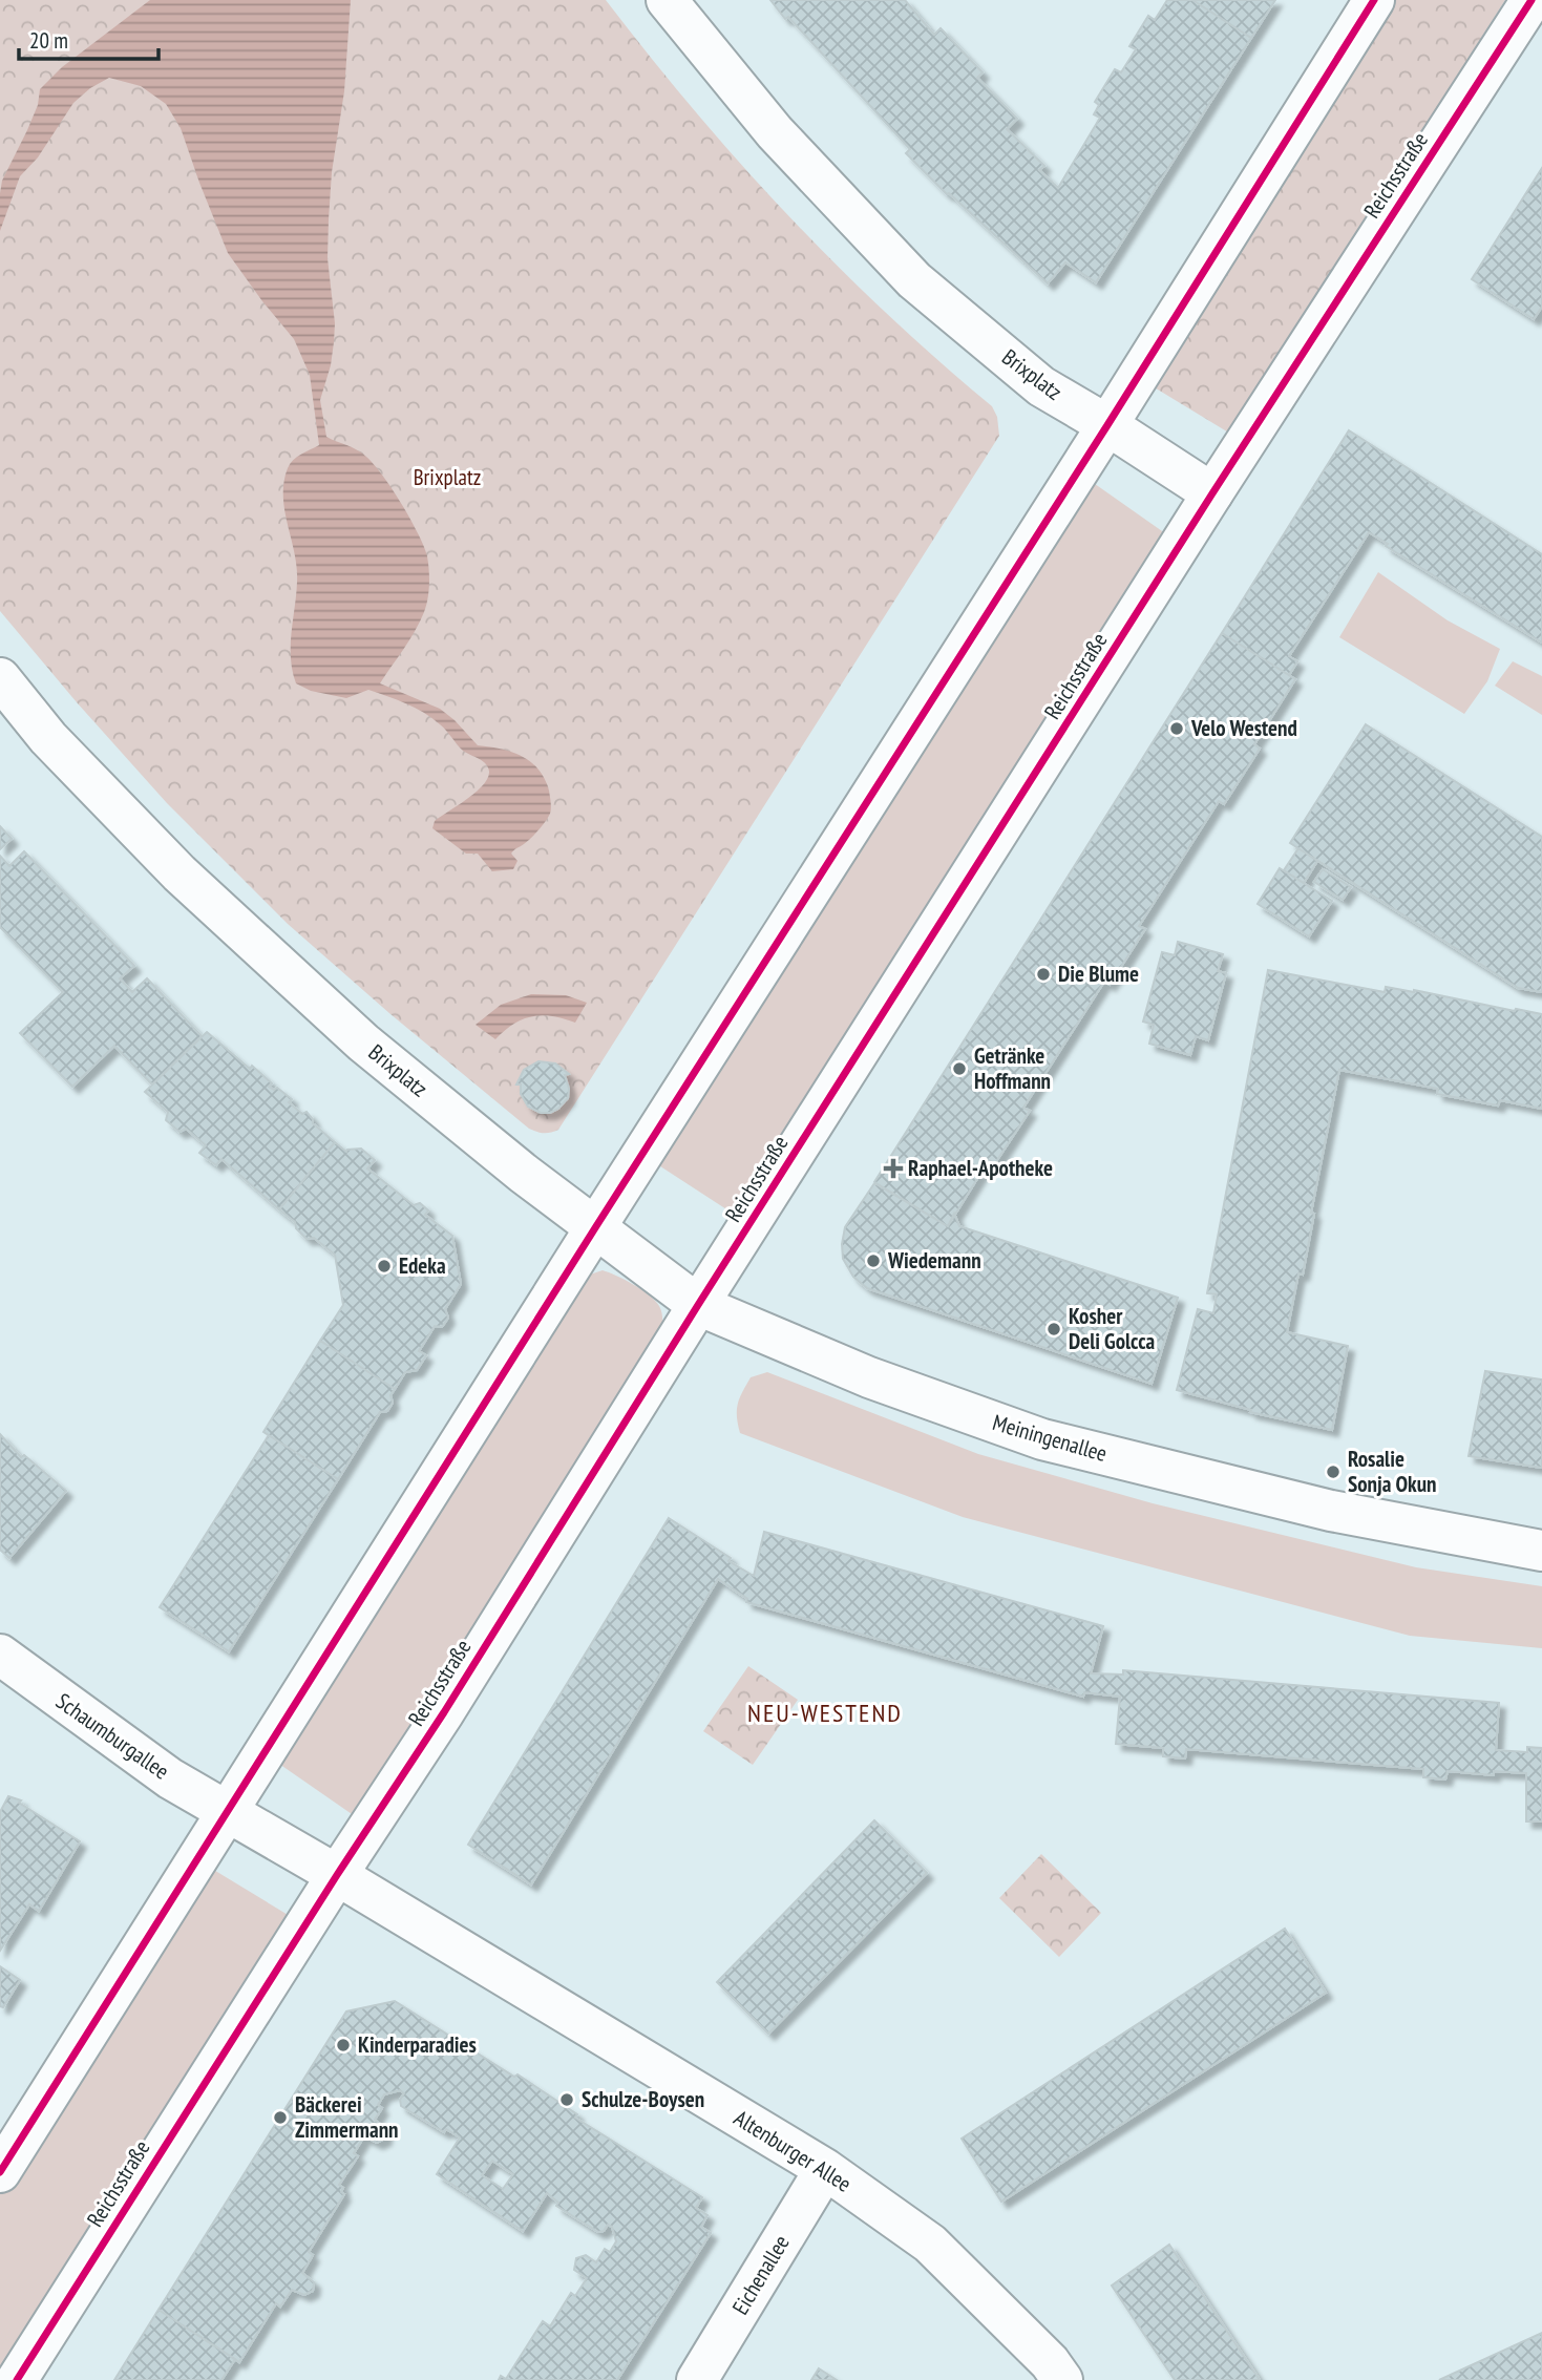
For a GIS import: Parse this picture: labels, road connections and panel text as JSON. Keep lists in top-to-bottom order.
{
  "streets": {
    "main road": [
      "Reichsstraße",
      "Brixplatz",
      "Meiningenallee",
      "Schaumburgallee",
      "Altenburger Allee",
      "Eichenallee"
    ]
  },
  "crossings": [
    ["Reichsstraße", "Brixplatz"],
    ["Reichsstraße", "Meiningenallee"],
    ["Reichsstraße", "Schaumburgallee"],
    ["Reichsstraße", "Altenburger Allee"],
    ["Brixplatz", "Meiningenallee"],
    ["Schaumburgallee", "Altenburger Allee"],
    ["Altenburger Allee", "Eichenallee"]
  ],
  "districts": ["NEU-WESTEND"],
  "parks": ["Brixplatz"],
  "places": {
    "other": [
      "Velo Westend",
      "Die Blume",
      "Getränke Hoffmann",
      "Wiedemann",
      "Edeka",
      "Kosher Deli Golcca",
      "Rosalie Sonja Okun",
      "Kinderparadies",
      "Schulze-Boysen",
      "Bäckerei Zimmermann"
    ],
    "health": ["Raphael-Apotheke"]
  },
  "scale_bar": "20 m"
}
